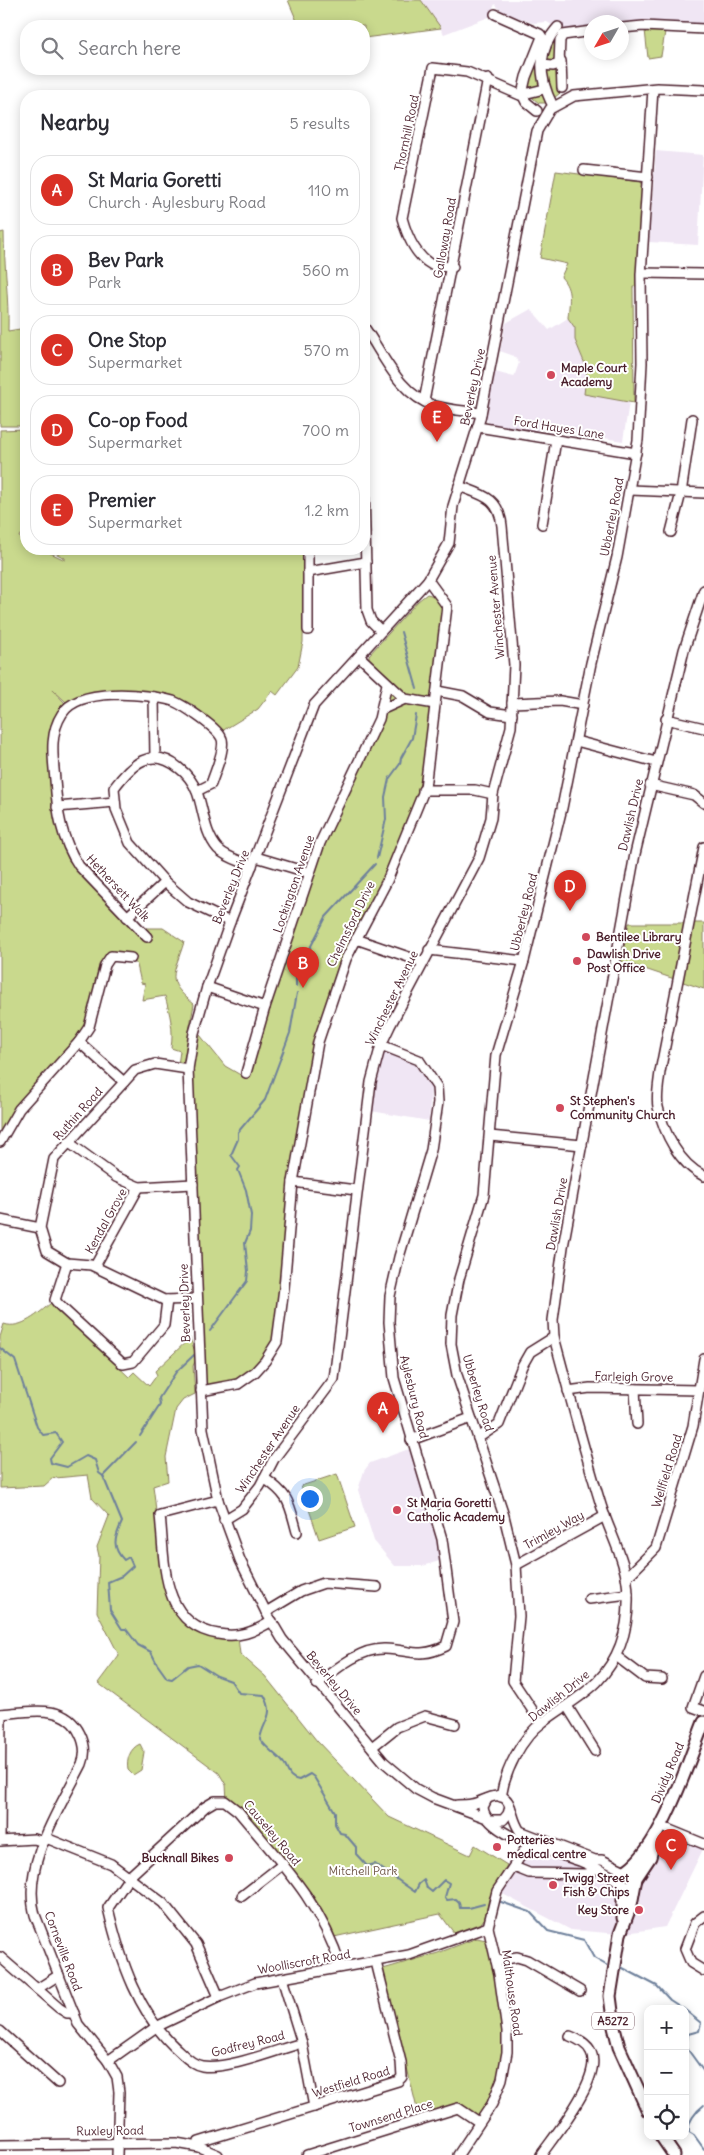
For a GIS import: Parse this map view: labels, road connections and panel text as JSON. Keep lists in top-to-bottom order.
{
  "streets": {
    "main road": ["Dividy Road", "A5272"],
    "street": [
      "Thornhill Road",
      "Galloway Road",
      "Beverley Drive",
      "Ford Hayes Lane",
      "Ubberley Road",
      "Winchester Avenue",
      "Dawlish Drive",
      "Lockington Avenue",
      "Hethersett Walk",
      "Chelmsford Drive",
      "Ruthin Road",
      "Kendal Grove",
      "Farleigh Grove",
      "Aylesbury Road",
      "Wellfield Road",
      "Trimley Way",
      "Causeley Road",
      "Corneville Road",
      "Woolliscroft Road",
      "Malthouse Road",
      "Godfrey Road",
      "Westfield Road",
      "Townsend Place",
      "Ruxley Road"
    ]
  },
  "crossings": [
    ["Thornhill Road", "Galloway Road"],
    ["Beverley Drive", "Ford Hayes Lane"],
    ["Beverley Drive", "Winchester Avenue"],
    ["Beverley Drive", "Dawlish Drive"],
    ["Beverley Drive", "Chelmsford Drive"],
    ["Beverley Drive", "Ruthin Road"],
    ["Beverley Drive", "Aylesbury Road"],
    ["Beverley Drive", "Dividy Road"],
    ["Beverley Drive", "Malthouse Road"],
    ["Ford Hayes Lane", "Ubberley Road"],
    ["Ubberley Road", "Dawlish Drive"],
    ["Ubberley Road", "Trimley Way"],
    ["Winchester Avenue", "Aylesbury Road"],
    ["Dawlish Drive", "Farleigh Grove"],
    ["Dawlish Drive", "Wellfield Road"],
    ["Dawlish Drive", "Trimley Way"],
    ["Ruthin Road", "Kendal Grove"],
    ["Farleigh Grove", "Wellfield Road"],
    ["Causeley Road", "Woolliscroft Road"],
    ["Causeley Road", "Godfrey Road"],
    ["Corneville Road", "Woolliscroft Road"],
    ["Corneville Road", "Ruxley Road"],
    ["Woolliscroft Road", "Malthouse Road"],
    ["Woolliscroft Road", "Godfrey Road"],
    ["Woolliscroft Road", "Westfield Road"],
    ["Malthouse Road", "Townsend Place"],
    ["Westfield Road", "Ruxley Road"]
  ],
  "parks": ["Mitchell Park"],
  "places": [
    "Maple Court Academy",
    "Bentilee Library",
    "Dawlish Drive Post Office",
    "St Stephen's Community Church",
    "St Maria Goretti Catholic Academy",
    "Potteries medical centre",
    "Bucknall Bikes",
    "Twigg Street Fish & Chips",
    "Key Store"
  ],
  "north": "bottom left",
  "page": {
    "search": "Search here",
    "heading": ["Nearby", "5 results"],
    "list": [
      {
        "mark": "A",
        "name": "St Maria Goretti",
        "note": "Church · Aylesbury Road",
        "value": "110 m"
      },
      {
        "mark": "B",
        "name": "Bev Park",
        "note": "Park",
        "value": "560 m"
      },
      {
        "mark": "C",
        "name": "One Stop",
        "note": "Supermarket",
        "value": "570 m"
      },
      {
        "mark": "D",
        "name": "Co-op Food",
        "note": "Supermarket",
        "value": "700 m"
      },
      {
        "mark": "E",
        "name": "Premier",
        "note": "Supermarket",
        "value": "1.2 km"
      }
    ],
    "pins": [
      "E",
      "D",
      "B",
      "A",
      "C"
    ],
    "map_buttons": ["+", "−"]
  }
}
